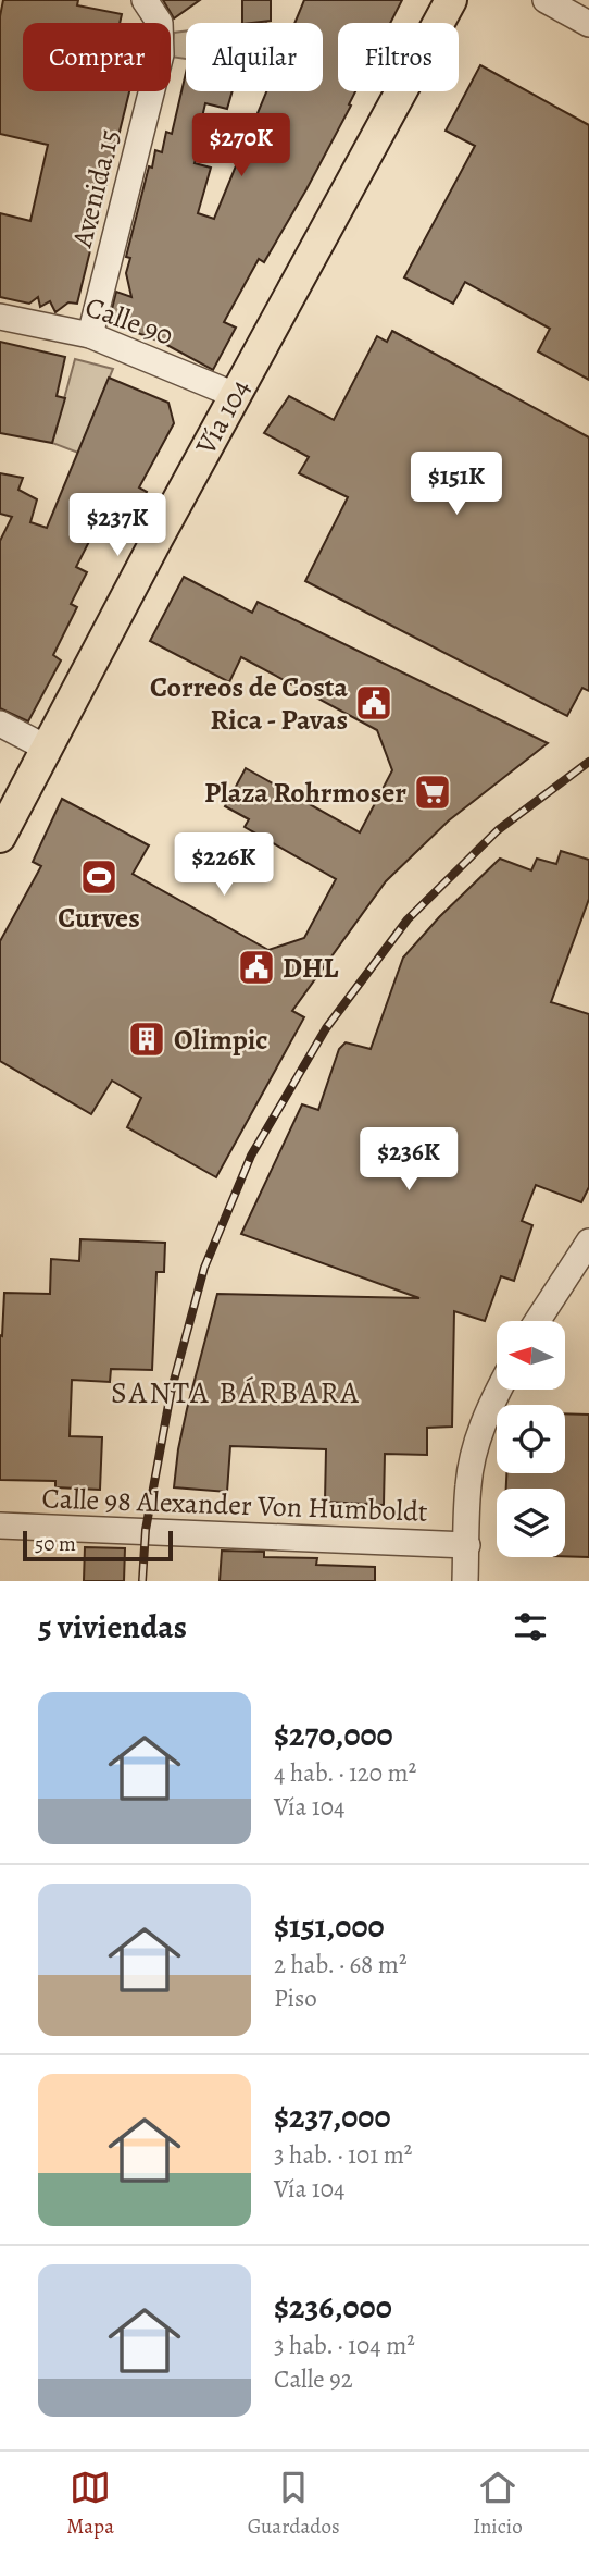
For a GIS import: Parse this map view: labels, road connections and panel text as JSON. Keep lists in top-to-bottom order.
{
  "streets": {
    "main road": ["Vía 104"],
    "street": ["Avenida 15", "Calle 90", "Calle 98 Alexander Von Humboldt"]
  },
  "crossings": [
    ["Avenida 15", "Calle 90"],
    ["Calle 90", "Vía 104"]
  ],
  "districts": ["SANTA BÁRBARA"],
  "places": {
    "public building": ["Correos de Costa Rica - Pavas", "DHL"],
    "supermarket": ["Plaza Rohrmoser"],
    "sports": ["Curves"],
    "building": ["Olimpic"]
  },
  "scale_bar": "50 m",
  "north": "left",
  "page": {
    "chip": ["Comprar", "Alquilar", "Filtros"],
    "price": [
      "$270K",
      "$151K",
      "$237K",
      "$226K",
      "$236K"
    ],
    "scale": "50 m",
    "heading": "5 viviendas",
    "list": [
      {
        "name": "$270,000",
        "note": "4 hab. · 120 m² · Vía 104"
      },
      {
        "name": "$151,000",
        "note": "2 hab. · 68 m² · Piso"
      },
      {
        "name": "$237,000",
        "note": "3 hab. · 101 m² · Vía 104"
      },
      {
        "name": "$236,000",
        "note": "3 hab. · 104 m² · Calle 92"
      }
    ],
    "tabs": ["Mapa", "Guardados", "Inicio"]
  }
}
